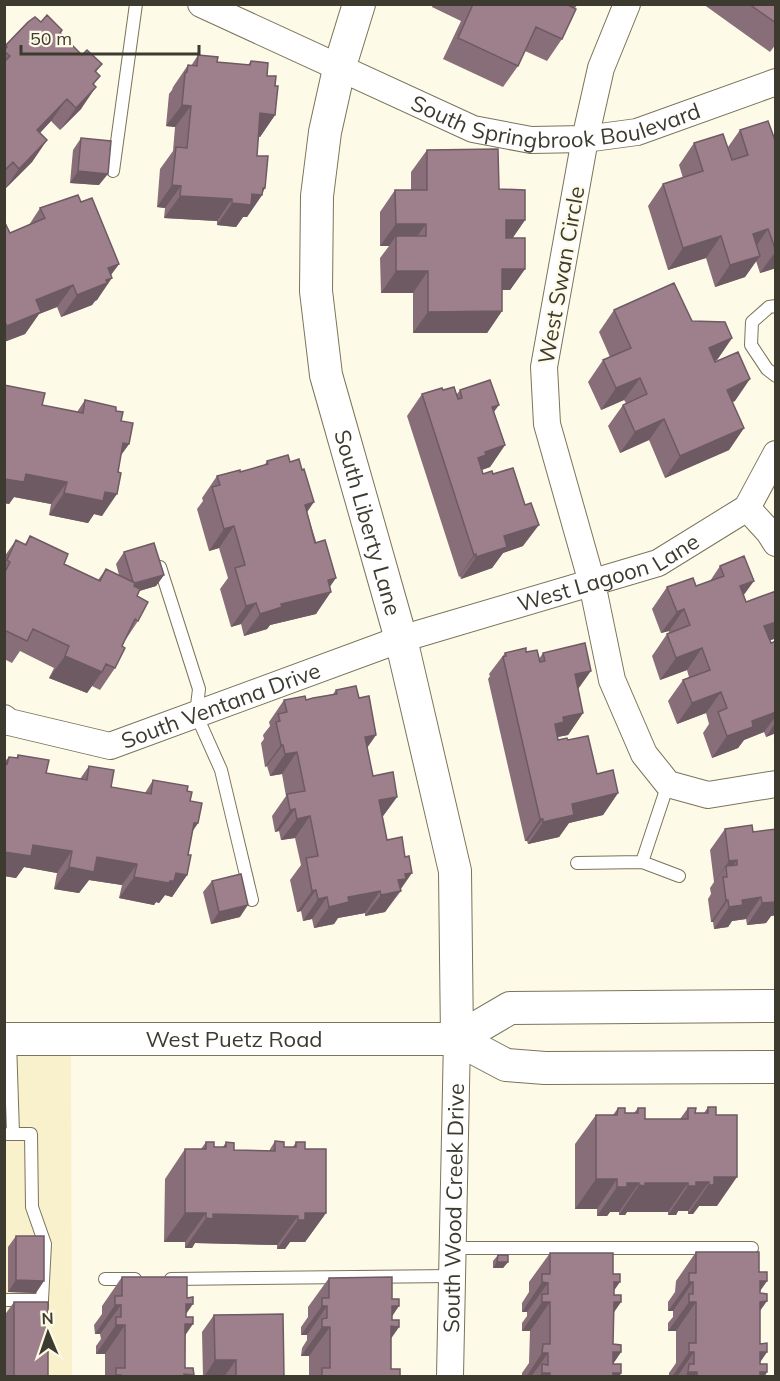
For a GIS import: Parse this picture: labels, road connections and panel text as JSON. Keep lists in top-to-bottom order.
{
  "streets": {
    "street": [
      "South Springbrook Boulevard",
      "West Swan Circle",
      "South Liberty Lane",
      "West Lagoon Lane",
      "South Ventana Drive",
      "West Puetz Road",
      "South Wood Creek Drive"
    ]
  },
  "crossings": [
    ["South Springbrook Boulevard", "West Swan Circle"],
    ["South Springbrook Boulevard", "South Liberty Lane"],
    ["West Swan Circle", "West Lagoon Lane"],
    ["South Liberty Lane", "West Lagoon Lane"],
    ["South Liberty Lane", "South Ventana Drive"],
    ["South Liberty Lane", "West Puetz Road"],
    ["South Liberty Lane", "South Wood Creek Drive"],
    ["West Lagoon Lane", "South Ventana Drive"],
    ["West Puetz Road", "South Wood Creek Drive"]
  ],
  "scale_bar": "50 m",
  "north": "top"
}
